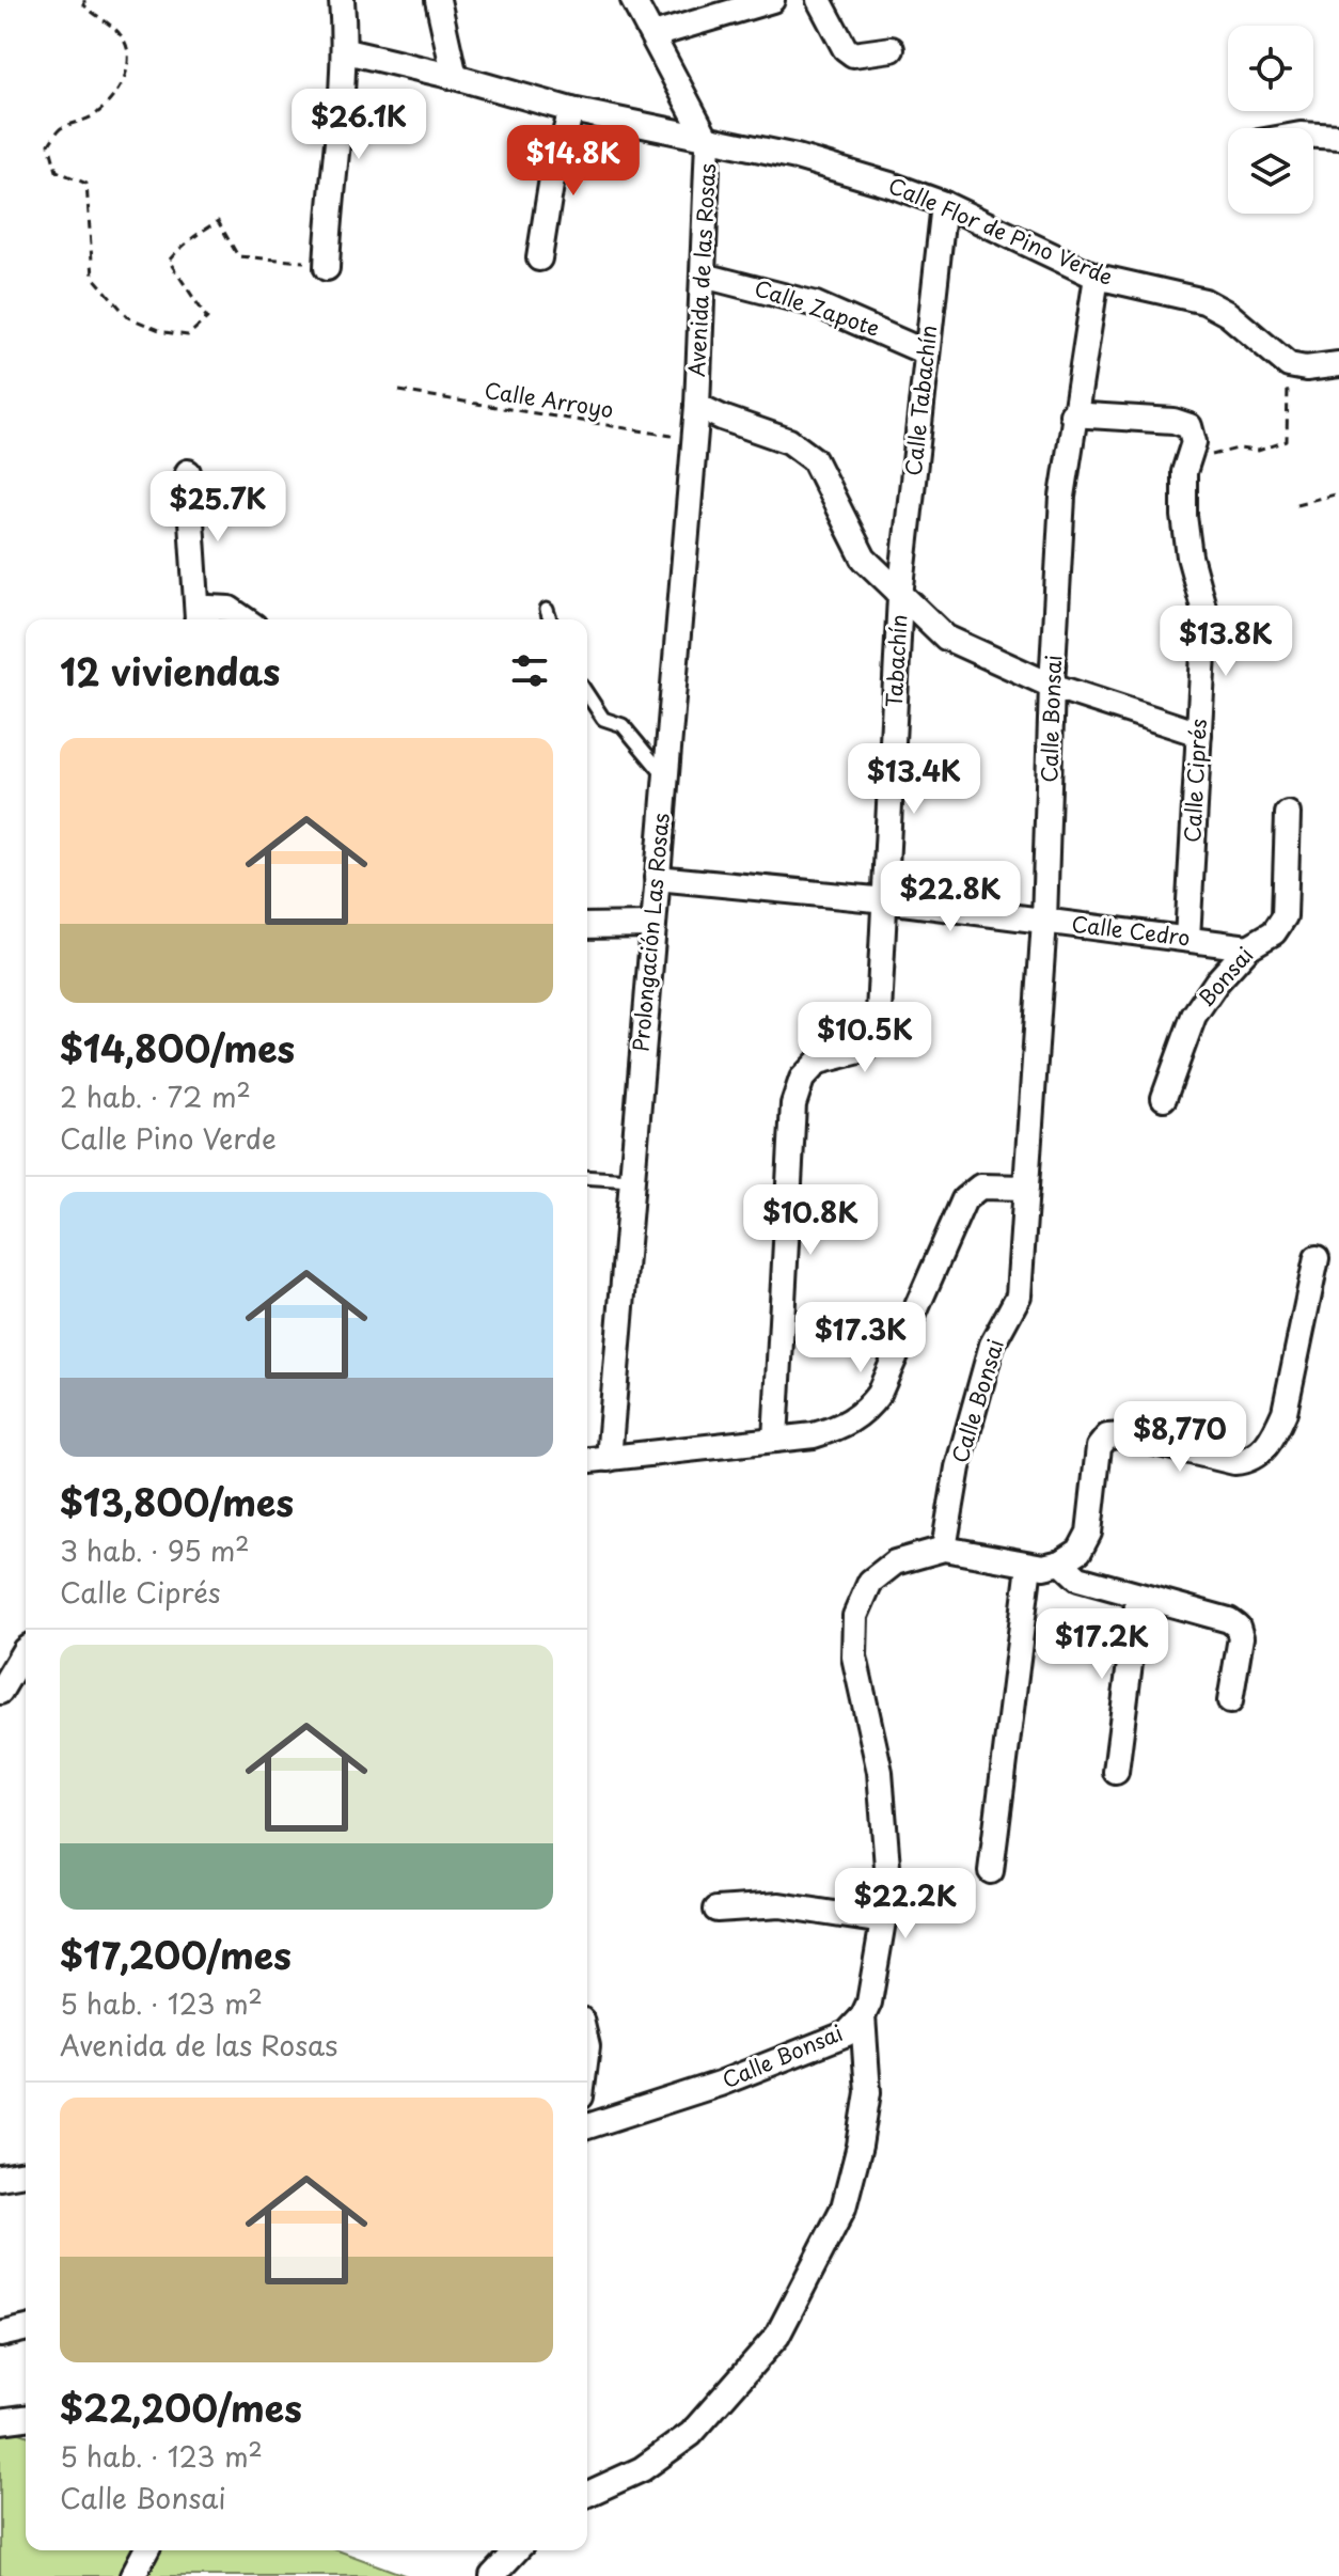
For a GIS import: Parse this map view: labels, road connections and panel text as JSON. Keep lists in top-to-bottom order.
{
  "streets": {
    "street": [
      "Calle Flor de Pino Verde",
      "Avenida de las Rosas",
      "Calle Zapote",
      "Calle Tabachín",
      "Tabachín",
      "Calle Bonsai",
      "Calle Ciprés",
      "Calle Cedro",
      "Prolongación Las Rosas",
      "Bonsai"
    ],
    "path": ["Calle Arroyo"]
  },
  "crossings": [
    ["Calle Flor de Pino Verde", "Avenida de las Rosas"],
    ["Calle Flor de Pino Verde", "Calle Tabachín"],
    ["Calle Flor de Pino Verde", "Calle Bonsai"],
    ["Avenida de las Rosas", "Calle Zapote"],
    ["Avenida de las Rosas", "Calle Tabachín"],
    ["Avenida de las Rosas", "Tabachín"],
    ["Avenida de las Rosas", "Calle Bonsai"],
    ["Avenida de las Rosas", "Calle Ciprés"],
    ["Avenida de las Rosas", "Prolongación Las Rosas"],
    ["Calle Zapote", "Calle Tabachín"],
    ["Calle Arroyo", "Prolongación Las Rosas"],
    ["Calle Tabachín", "Tabachín"],
    ["Tabachín", "Calle Cedro"],
    ["Calle Bonsai", "Calle Ciprés"],
    ["Calle Bonsai", "Calle Cedro"],
    ["Calle Ciprés", "Calle Cedro"],
    ["Calle Cedro", "Prolongación Las Rosas"],
    ["Calle Cedro", "Bonsai"]
  ],
  "page": {
    "price": [
      "$26.1K",
      "$14.8K",
      "$25.7K",
      "$13.8K",
      "$13.4K",
      "$22.8K",
      "$10.5K",
      "$10.8K",
      "$17.3K",
      "$8,770",
      "$17.2K",
      "$22.2K"
    ],
    "heading": "12 viviendas",
    "list": [
      {
        "name": "$14,800/mes",
        "note": "2 hab. · 72 m² · Calle Pino Verde"
      },
      {
        "name": "$13,800/mes",
        "note": "3 hab. · 95 m² · Calle Ciprés"
      },
      {
        "name": "$17,200/mes",
        "note": "5 hab. · 123 m² · Avenida de las Rosas"
      },
      {
        "name": "$22,200/mes",
        "note": "5 hab. · 123 m² · Calle Bonsai"
      }
    ]
  }
}
